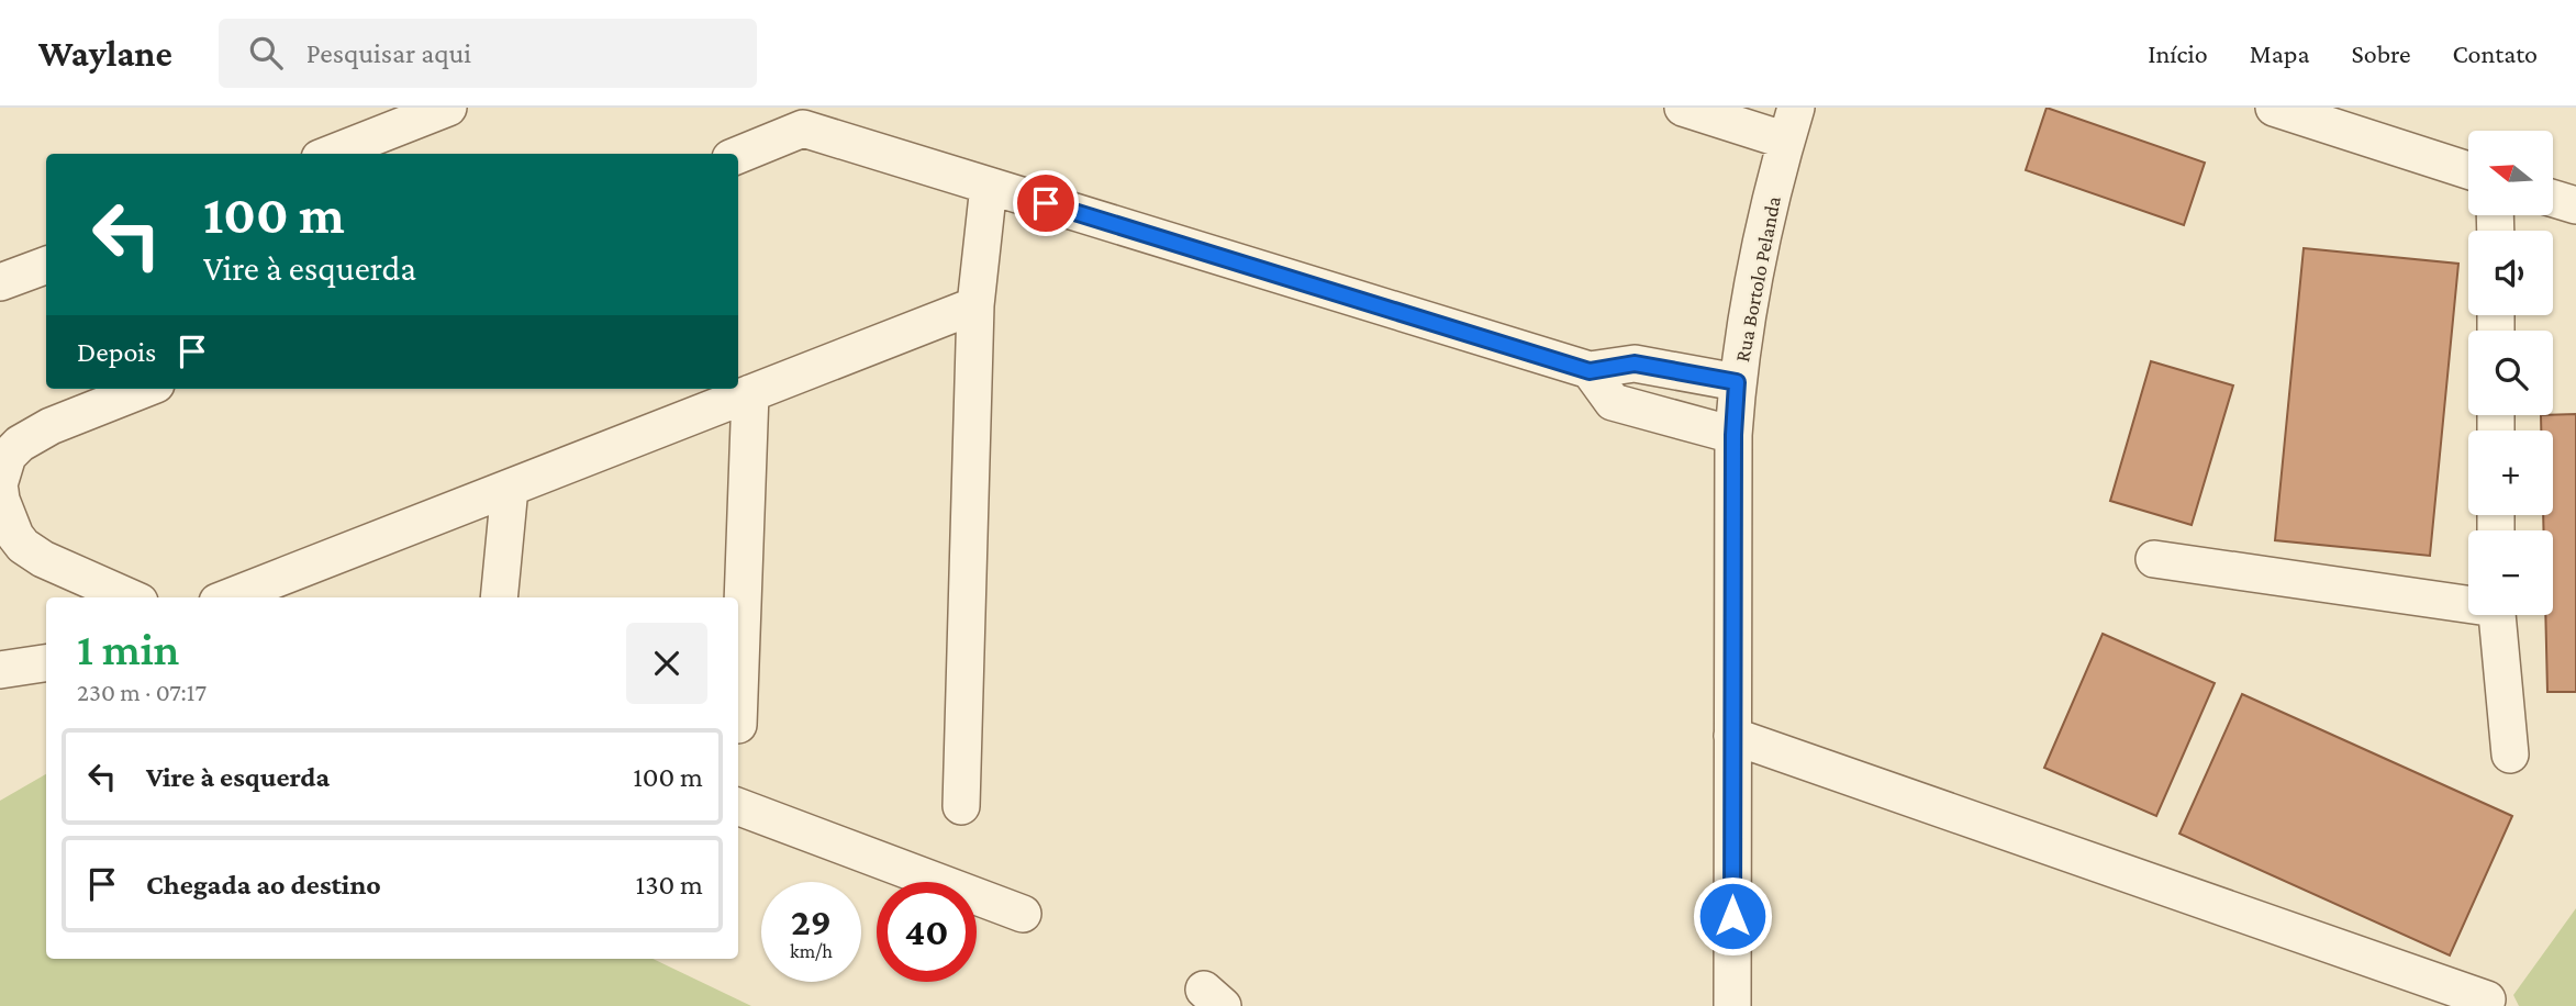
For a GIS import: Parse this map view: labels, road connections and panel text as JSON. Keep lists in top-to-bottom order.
{
  "streets": {
    "street": ["Rua Bortolo Pelanda"]
  },
  "north": "left",
  "page": {
    "header": "Waylane",
    "search": "Pesquisar aqui",
    "nav": [
      "Início",
      "Mapa",
      "Sobre",
      "Contato"
    ],
    "map_buttons": ["+", "−"],
    "turn": ["100 m", "Vire à esquerda"],
    "then": "Depois",
    "heading": ["1 min", "230 m · 07:17"],
    "list": [
      {
        "name": "Vire à esquerda",
        "value": "100 m"
      },
      {
        "name": "Chegada ao destino",
        "value": "130 m"
      }
    ],
    "speed": "29 km/h",
    "limit": "40"
  }
}
